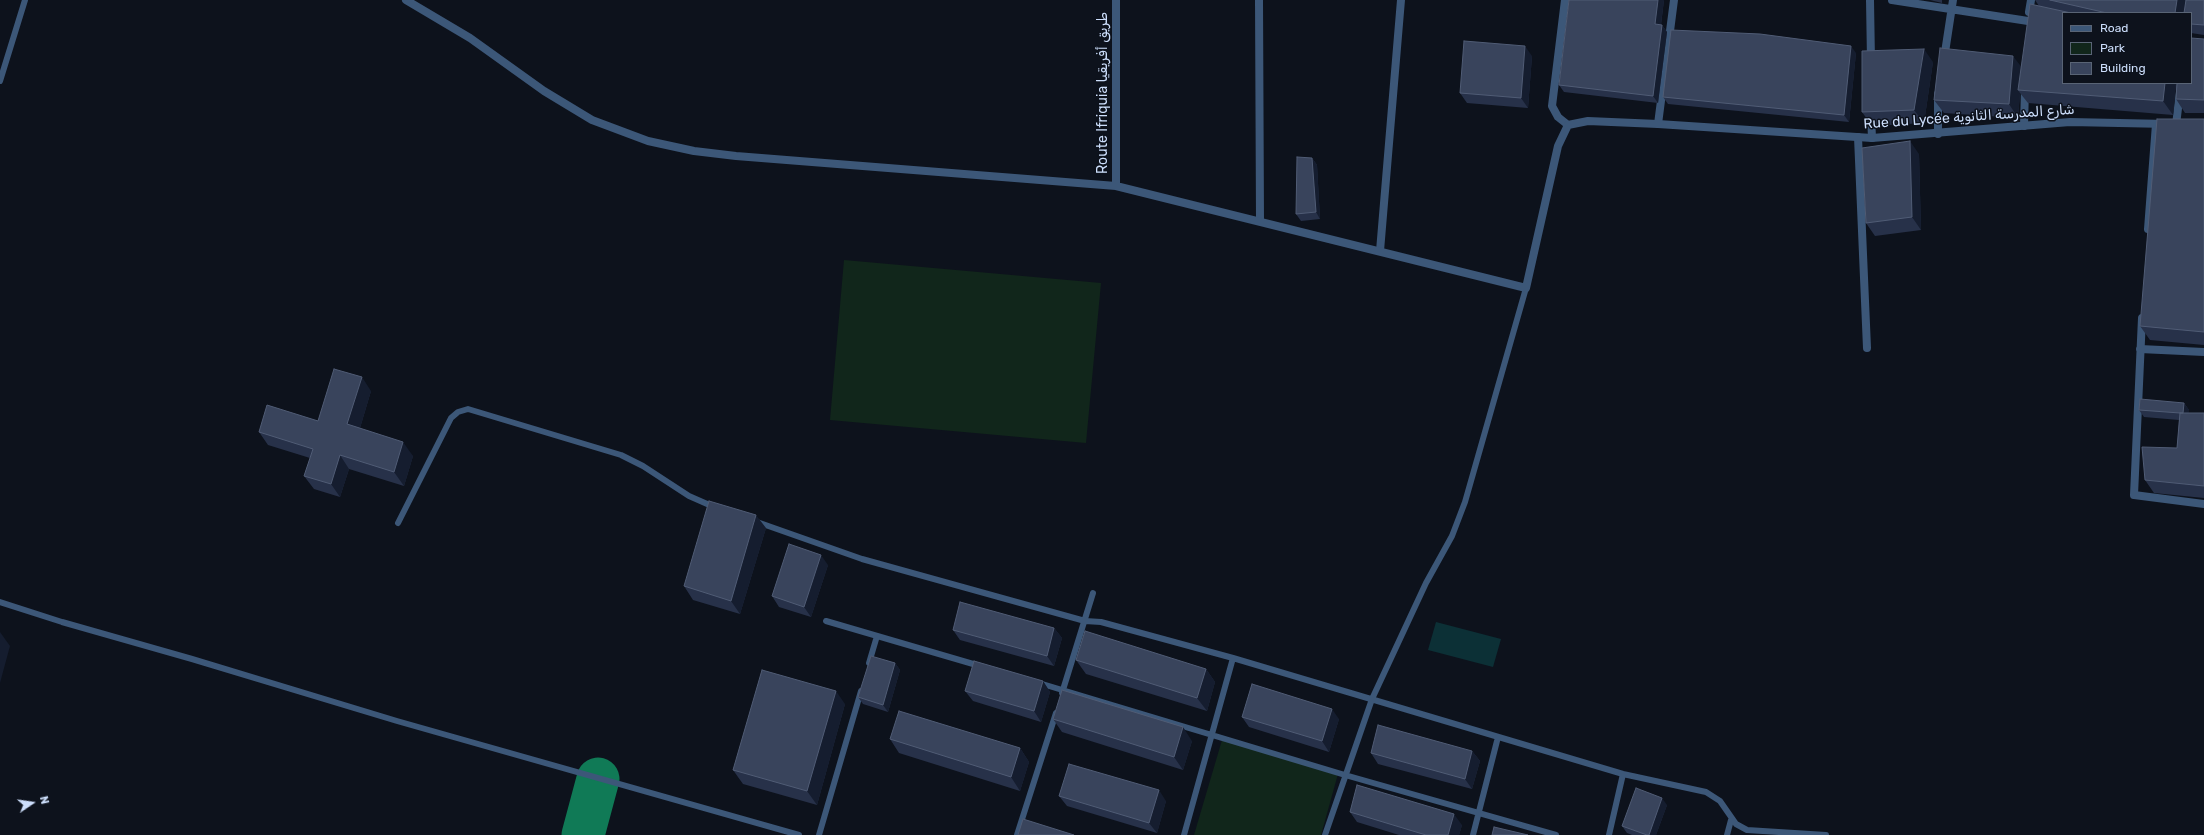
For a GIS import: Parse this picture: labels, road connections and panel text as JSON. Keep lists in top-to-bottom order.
{
  "streets": {
    "street": ["Route Ifriquia طريق أفريقيا", "Rue du Lycée شارع المدرسة الثانوية"]
  },
  "legend": ["Road", "Park", "Building"],
  "north": "right"
}
